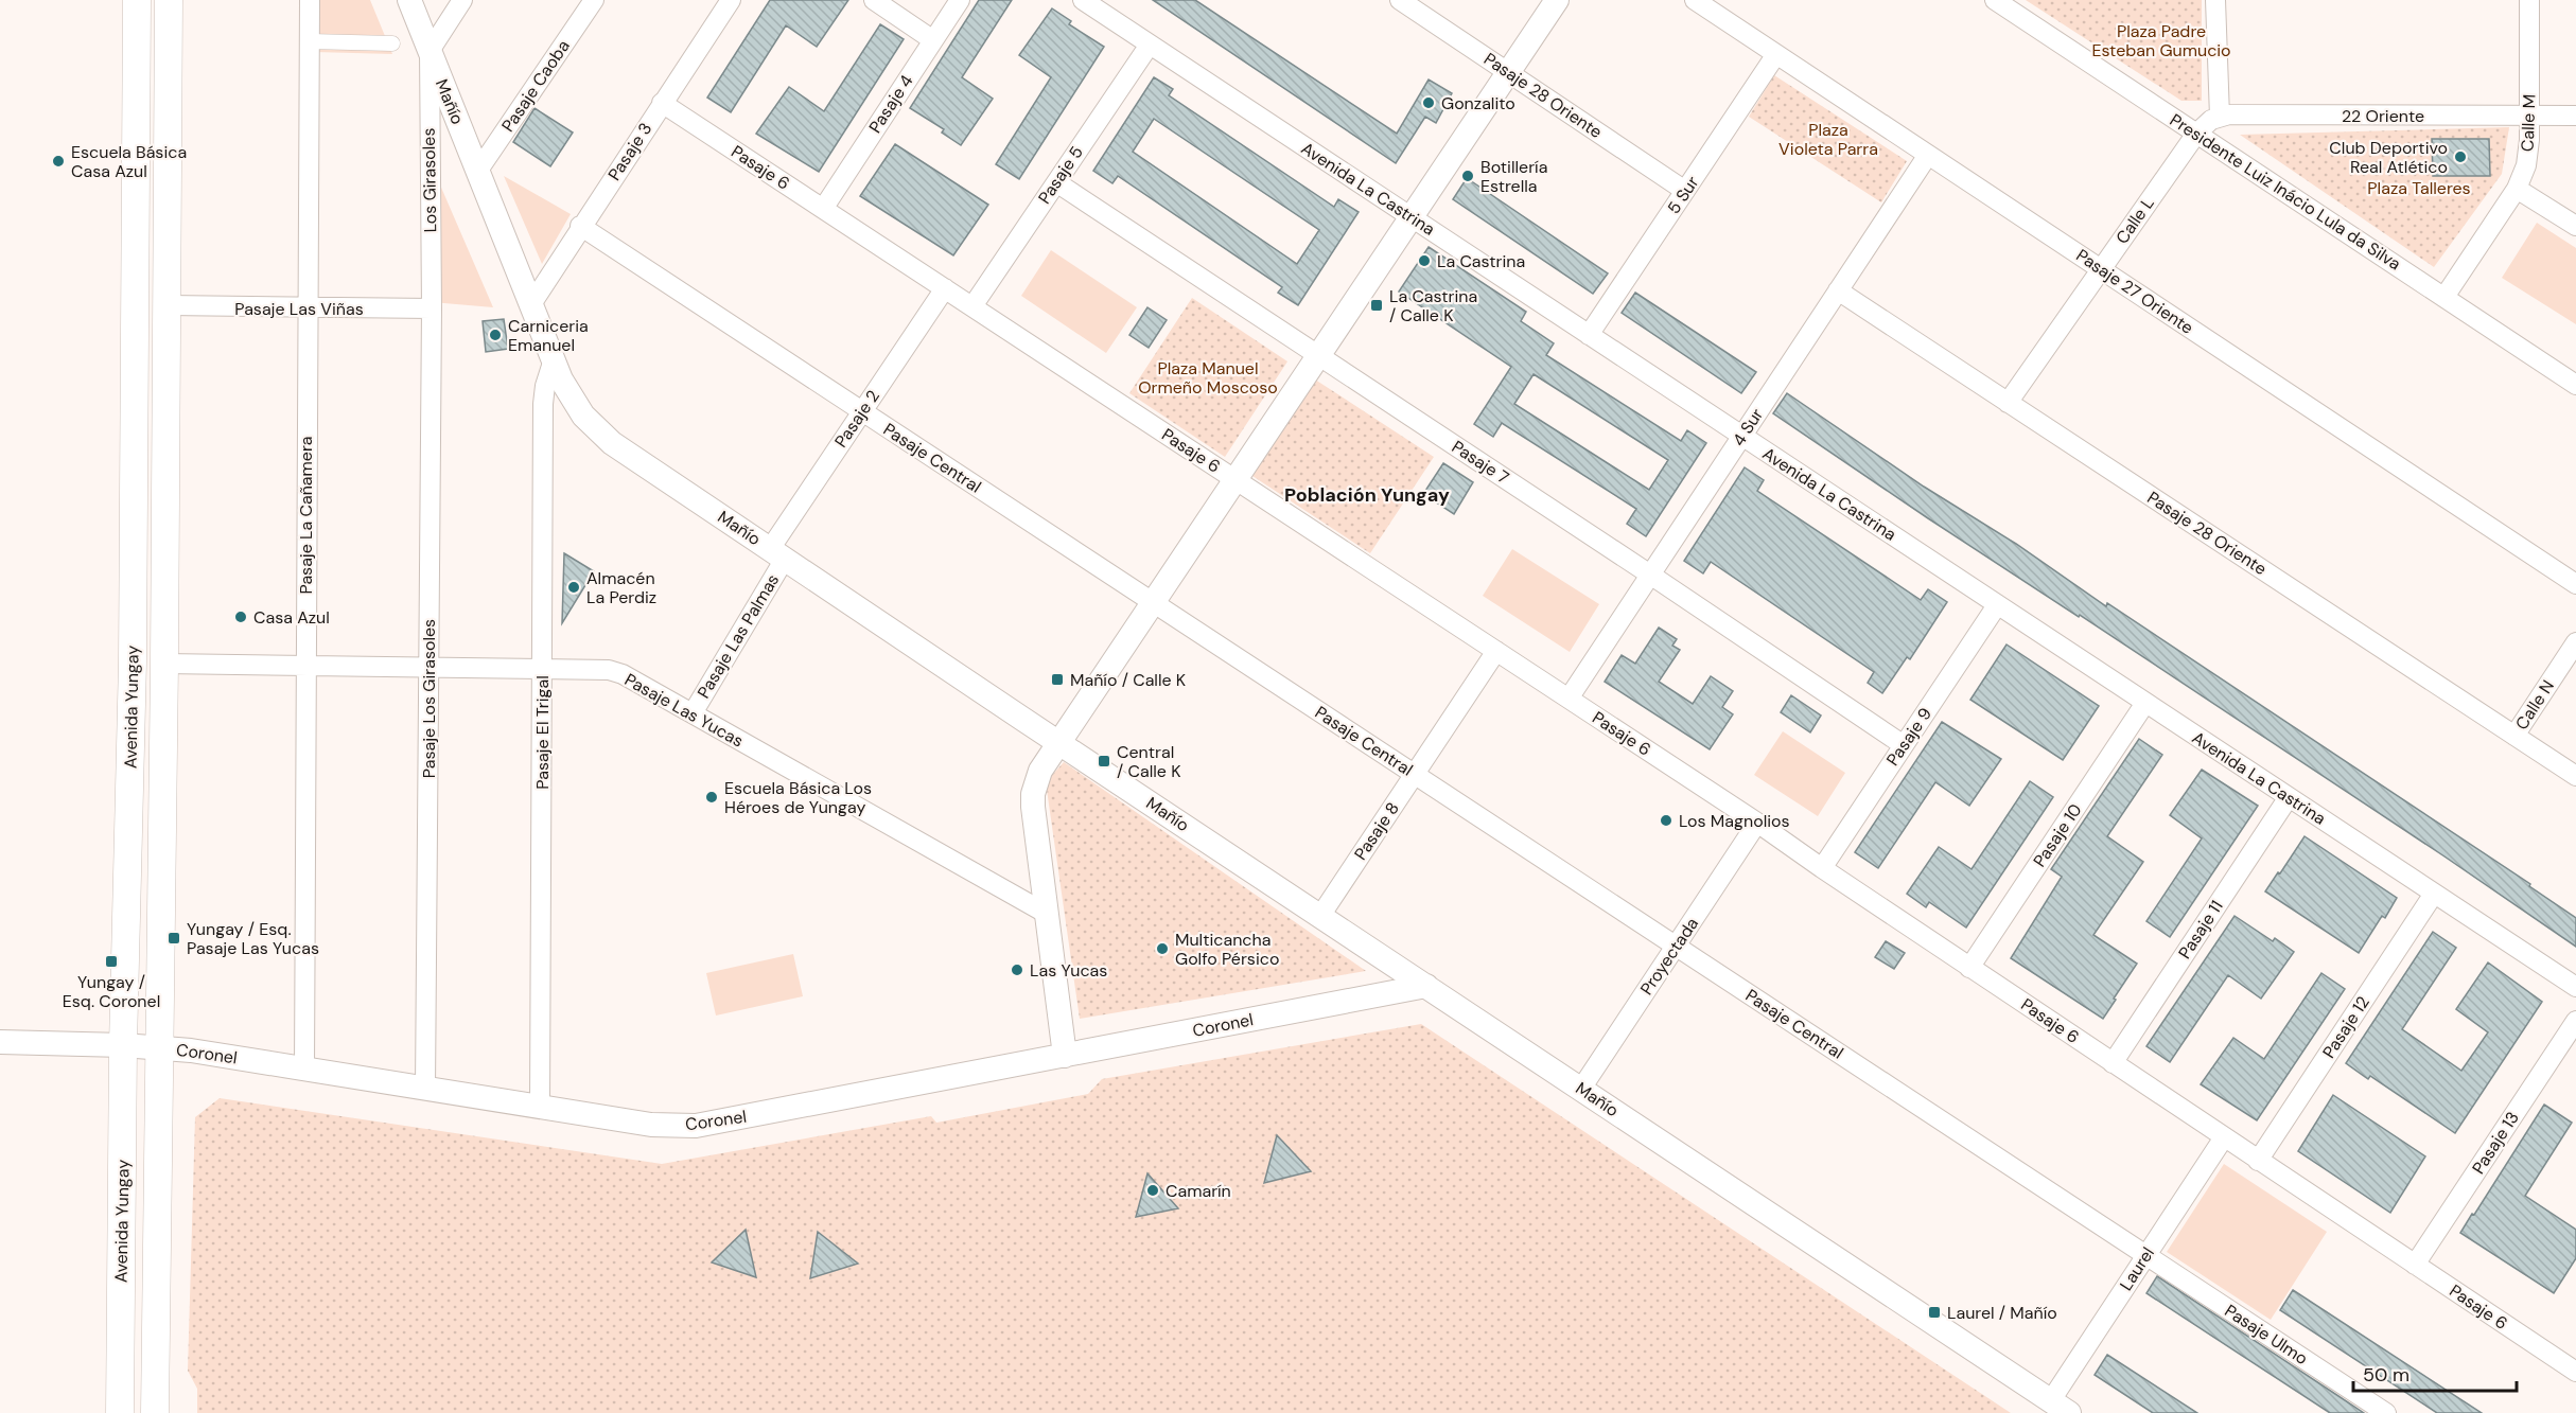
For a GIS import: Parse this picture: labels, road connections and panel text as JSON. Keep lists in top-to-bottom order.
{
  "streets": {
    "main road": ["Avenida Yungay"],
    "street": [
      "Pasaje Caoba",
      "Pasaje 28 Oriente",
      "Mañío",
      "Pasaje 4",
      "22 Oriente",
      "Calle M",
      "Pasaje 3",
      "Pasaje 6",
      "Pasaje 5",
      "Los Girasoles",
      "Avenida La Castrina",
      "Presidente Luiz Inácio Lula da Silva",
      "5 Sur",
      "Calle L",
      "Pasaje 27 Oriente",
      "Pasaje Las Viñas",
      "Pasaje 2",
      "4 Sur",
      "Pasaje Central",
      "Pasaje 7",
      "Pasaje La Cañamera",
      "Pasaje Las Palmas",
      "Pasaje Los Girasoles",
      "Calle N",
      "Pasaje Las Yucas",
      "Pasaje El Trigal",
      "Pasaje 9",
      "Pasaje 8",
      "Pasaje 10",
      "Pasaje 11",
      "Proyectada",
      "Coronel",
      "Pasaje 12",
      "Pasaje 13",
      "Laurel",
      "Pasaje Ulmo"
    ]
  },
  "crossings": [
    ["Pasaje Caoba", "Mañío"],
    ["Pasaje 28 Oriente", "5 Sur"],
    ["Pasaje 28 Oriente", "Calle L"],
    ["Pasaje 28 Oriente", "4 Sur"],
    ["Pasaje 28 Oriente", "Calle N"],
    ["Mañío", "Pasaje 3"],
    ["Mañío", "Los Girasoles"],
    ["Mañío", "Pasaje 2"],
    ["Mañío", "Pasaje Las Palmas"],
    ["Mañío", "Pasaje El Trigal"],
    ["Mañío", "Pasaje 8"],
    ["Mañío", "Proyectada"],
    ["Mañío", "Coronel"],
    ["Mañío", "Laurel"],
    ["Pasaje 4", "Pasaje 6"],
    ["22 Oriente", "Calle M"],
    ["Calle M", "Presidente Luiz Inácio Lula da Silva"],
    ["Pasaje 3", "Pasaje 6"],
    ["Pasaje 3", "Pasaje Central"],
    ["Pasaje 6", "Pasaje 5"],
    ["Pasaje 6", "Pasaje 2"],
    ["Pasaje 6", "4 Sur"],
    ["Pasaje 6", "Pasaje 9"],
    ["Pasaje 6", "Pasaje 8"],
    ["Pasaje 6", "Pasaje 10"],
    ["Pasaje 6", "Pasaje 11"],
    ["Pasaje 6", "Proyectada"],
    ["Pasaje 6", "Pasaje 12"],
    ["Pasaje 6", "Pasaje 13"],
    ["Pasaje 6", "Laurel"],
    ["Pasaje 5", "Avenida La Castrina"],
    ["Pasaje 5", "Pasaje 7"],
    ["Los Girasoles", "Pasaje Las Viñas"],
    ["Los Girasoles", "Pasaje Los Girasoles"],
    ["Avenida La Castrina", "5 Sur"],
    ["Avenida La Castrina", "4 Sur"],
    ["Avenida La Castrina", "Pasaje 9"],
    ["Avenida La Castrina", "Pasaje 10"],
    ["Avenida La Castrina", "Pasaje 11"],
    ["Avenida La Castrina", "Pasaje 12"],
    ["Presidente Luiz Inácio Lula da Silva", "Calle L"],
    ["5 Sur", "Pasaje 27 Oriente"],
    ["Calle L", "Pasaje 27 Oriente"],
    ["Pasaje 27 Oriente", "4 Sur"],
    ["Pasaje Las Viñas", "Pasaje La Cañamera"],
    ["Pasaje Las Viñas", "Pasaje Los Girasoles"],
    ["Pasaje Las Viñas", "Avenida Yungay"],
    ["Pasaje 2", "Pasaje Central"],
    ["Pasaje 2", "Pasaje Las Palmas"],
    ["4 Sur", "Pasaje 7"],
    ["Pasaje Central", "Pasaje 8"],
    ["Pasaje Central", "Proyectada"],
    ["Pasaje Central", "Laurel"],
    ["Pasaje Central", "Pasaje Ulmo"],
    ["Pasaje 7", "Pasaje 9"],
    ["Pasaje La Cañamera", "Pasaje Las Yucas"],
    ["Pasaje La Cañamera", "Coronel"],
    ["Pasaje Las Palmas", "Pasaje Las Yucas"],
    ["Pasaje Los Girasoles", "Pasaje Las Yucas"],
    ["Pasaje Los Girasoles", "Coronel"],
    ["Avenida Yungay", "Pasaje Las Yucas"],
    ["Avenida Yungay", "Coronel"],
    ["Pasaje Las Yucas", "Pasaje El Trigal"],
    ["Pasaje El Trigal", "Coronel"],
    ["Laurel", "Pasaje Ulmo"]
  ],
  "districts": ["Población Yungay"],
  "parks": [
    "Plaza Padre Esteban Gumucio",
    "Plaza Violeta Parra",
    "Plaza Talleres",
    "Plaza Manuel Ormeño Moscoso"
  ],
  "places": {
    "other": [
      "Gonzalito",
      "Club Deportivo Real Atlético",
      "Escuela Básica Casa Azul",
      "Botillería Estrella",
      "La Castrina",
      "Carniceria Emanuel",
      "Almacén La Perdiz",
      "Casa Azul",
      "Escuela Básica Los Héroes de Yungay",
      "Los Magnolios",
      "Multicancha Golfo Pérsico",
      "Las Yucas",
      "Camarín"
    ],
    "transit": [
      "La Castrina / Calle K",
      "Mañío / Calle K",
      "Central / Calle K",
      "Yungay / Esq. Pasaje Las Yucas",
      "Yungay / Esq. Coronel",
      "Laurel / Mañío"
    ]
  },
  "scale_bar": "50 m"
}
